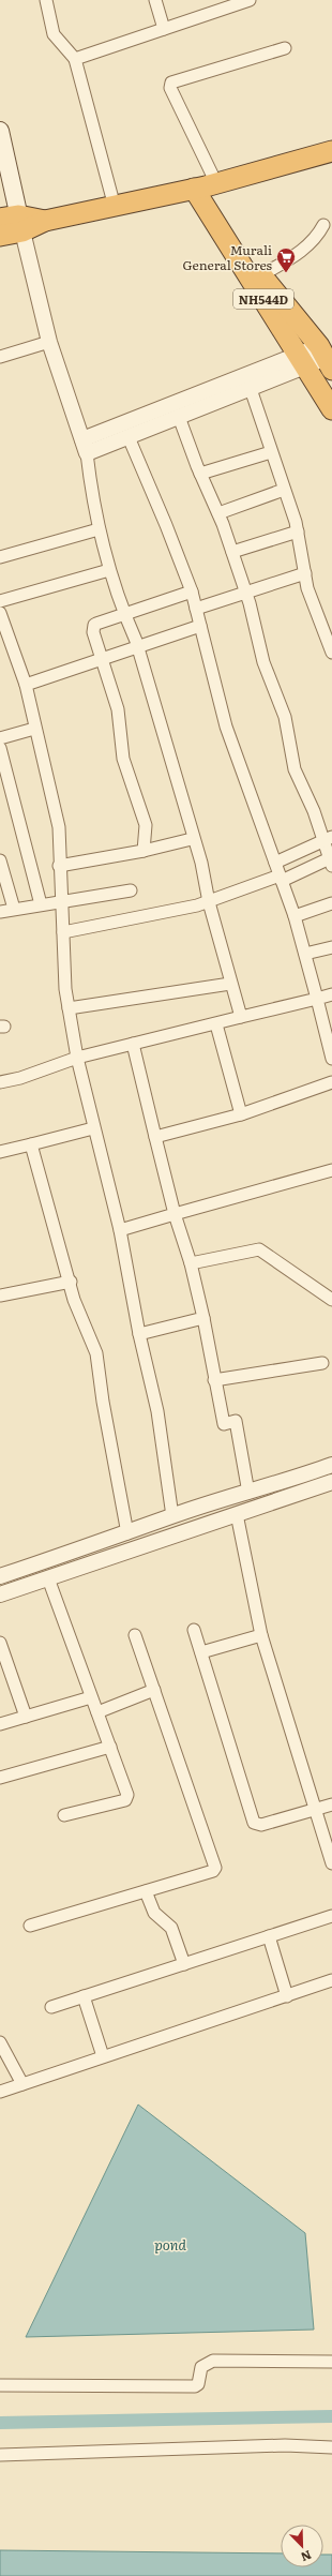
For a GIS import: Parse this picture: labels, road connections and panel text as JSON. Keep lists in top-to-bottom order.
{
  "streets": {
    "highway": ["NH544D"]
  },
  "water": ["pond"],
  "places": {
    "supermarket": ["Murali General Stores"]
  },
  "north": "bottom right"
}
